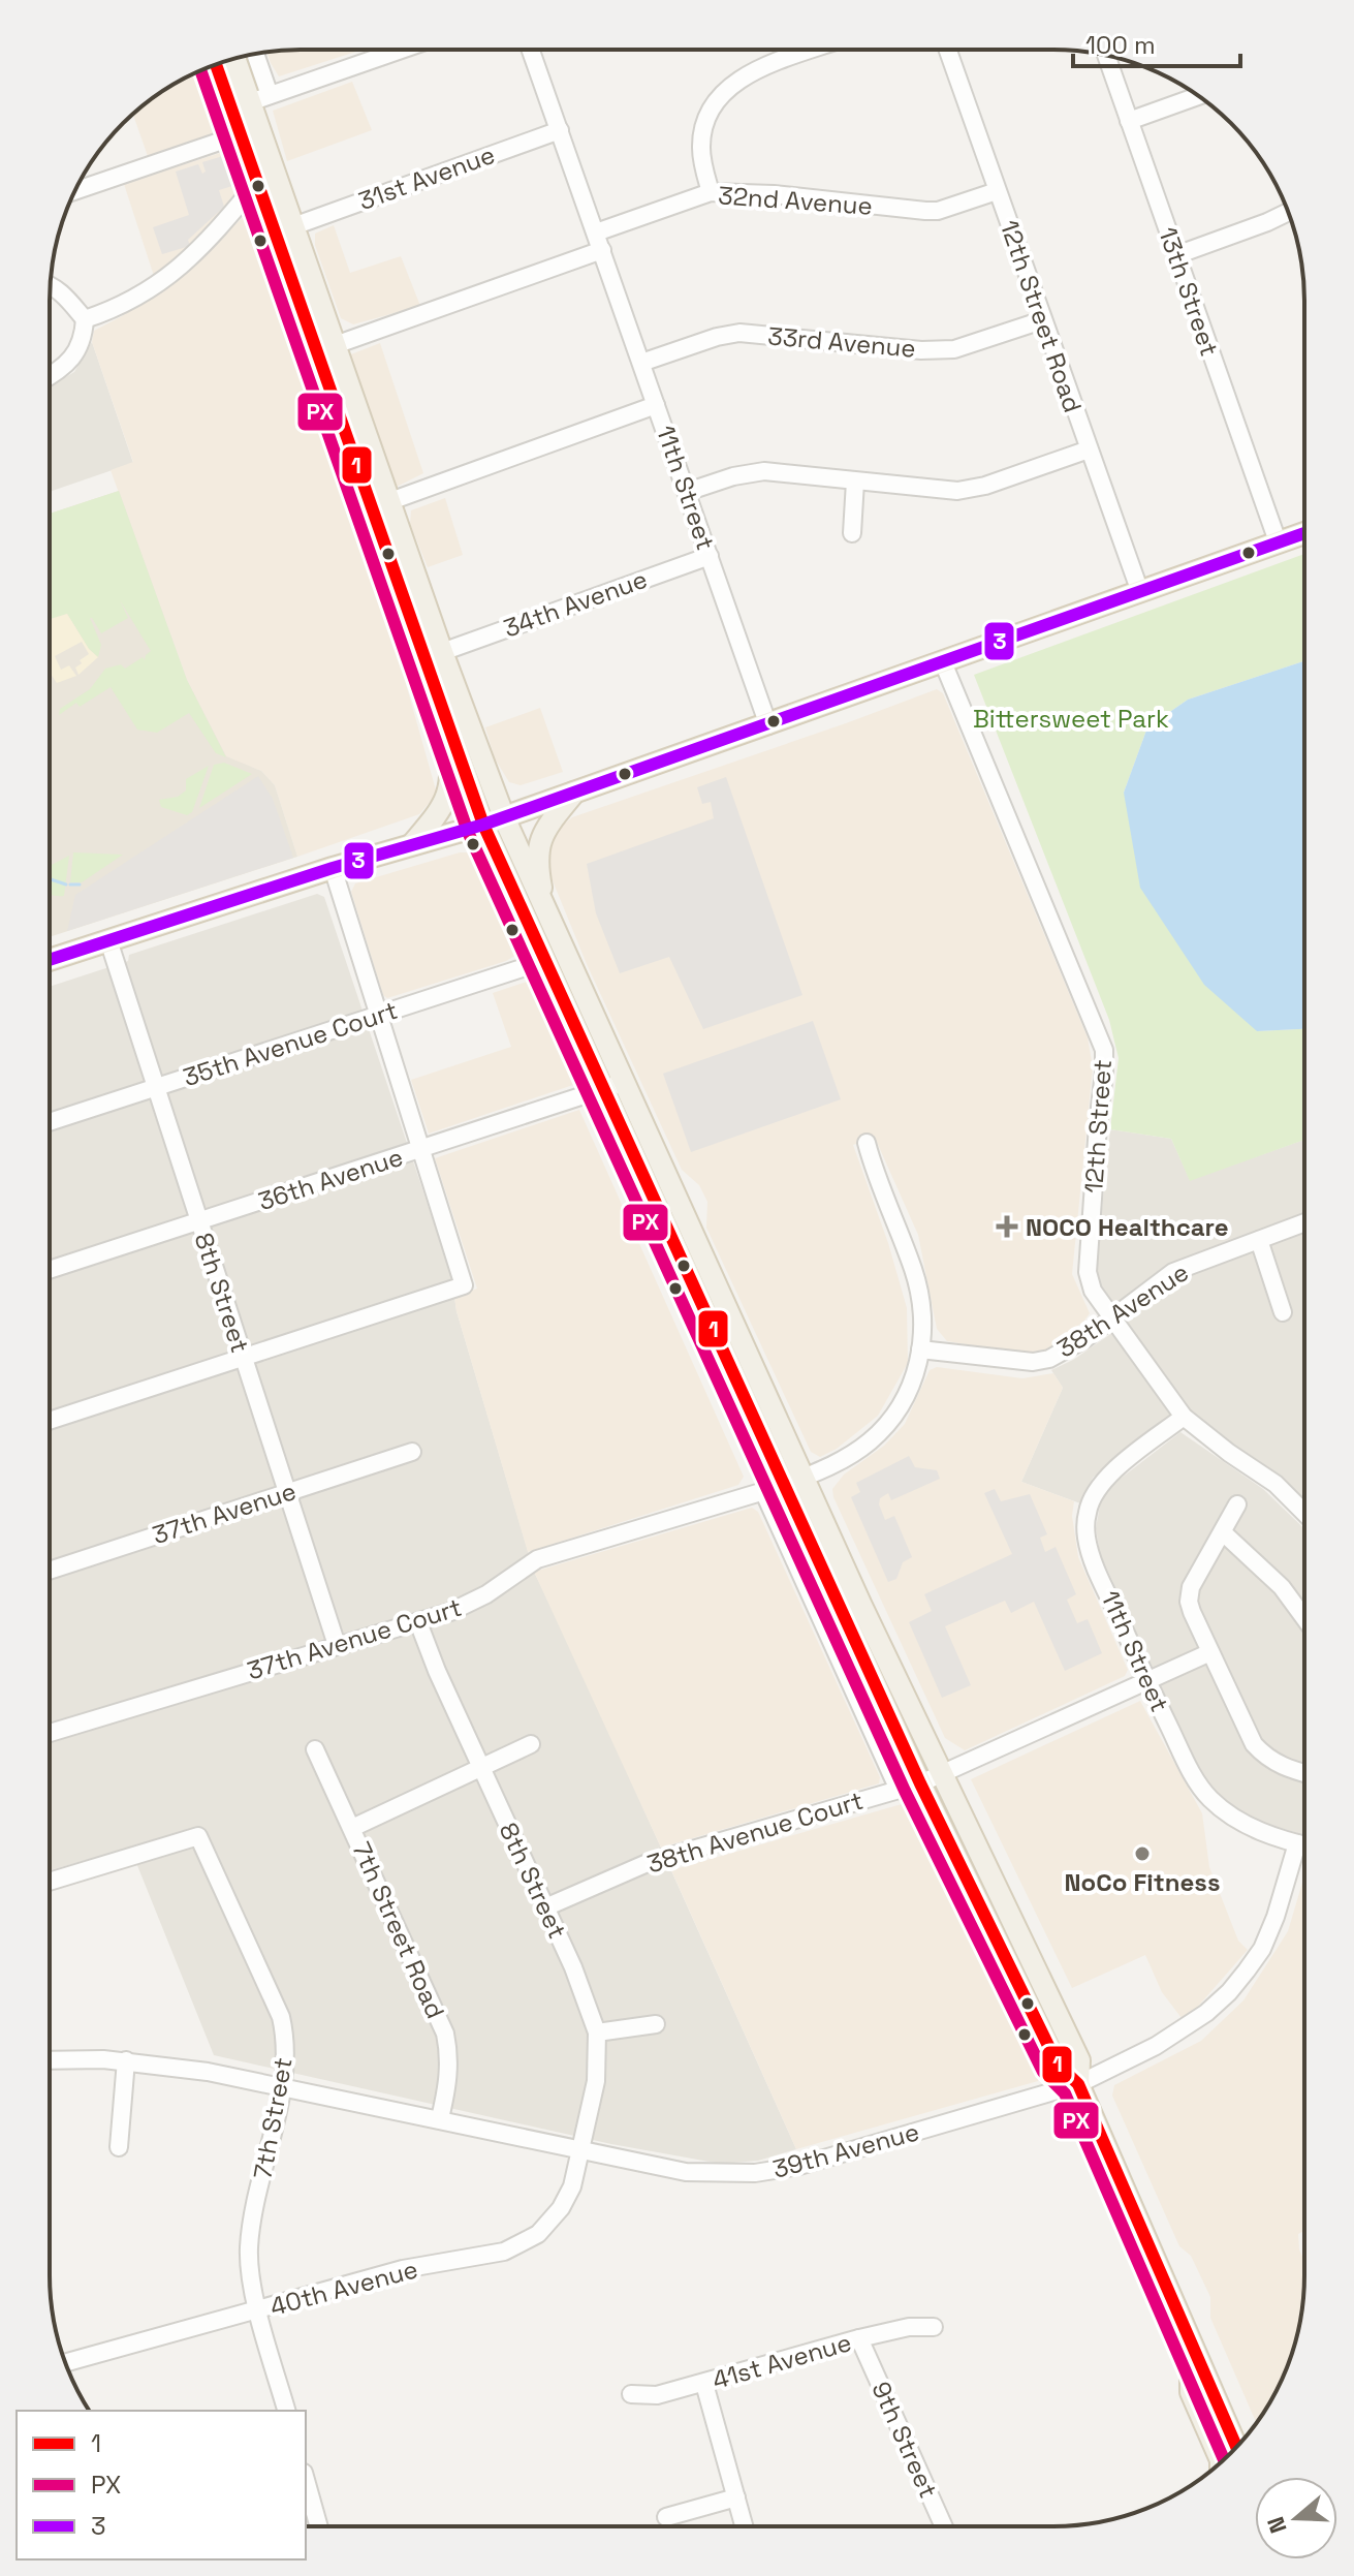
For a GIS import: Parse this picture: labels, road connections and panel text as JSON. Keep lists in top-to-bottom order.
{
  "streets": {
    "street": [
      "31st Avenue",
      "32nd Avenue",
      "13th Street",
      "12th Street Road",
      "33rd Avenue",
      "11th Street",
      "34th Avenue",
      "35th Avenue Court",
      "12th Street",
      "36th Avenue",
      "8th Street",
      "38th Avenue",
      "37th Avenue",
      "37th Avenue Court",
      "38th Avenue Court",
      "7th Street Road",
      "7th Street",
      "39th Avenue",
      "40th Avenue",
      "41st Avenue",
      "9th Street"
    ]
  },
  "crossings": [
    ["32nd Avenue", "12th Street Road"],
    ["32nd Avenue", "11th Street"],
    ["12th Street Road", "33rd Avenue"],
    ["33rd Avenue", "11th Street"],
    ["11th Street", "34th Avenue"],
    ["11th Street", "12th Street"],
    ["11th Street", "38th Avenue Court"],
    ["11th Street", "39th Avenue"],
    ["35th Avenue Court", "8th Street"],
    ["12th Street", "38th Avenue"],
    ["36th Avenue", "8th Street"],
    ["8th Street", "37th Avenue"],
    ["8th Street", "37th Avenue Court"],
    ["8th Street", "38th Avenue Court"],
    ["8th Street", "39th Avenue"],
    ["8th Street", "40th Avenue"],
    ["38th Avenue", "37th Avenue Court"],
    ["7th Street Road", "39th Avenue"],
    ["7th Street", "39th Avenue"],
    ["7th Street", "40th Avenue"],
    ["39th Avenue", "40th Avenue"],
    ["41st Avenue", "9th Street"]
  ],
  "parks": ["Bittersweet Park"],
  "places": {
    "health": ["NOCO Healthcare"],
    "other": ["NoCo Fitness"]
  },
  "lines": ["transit line 1", "transit line PX", "transit line 3"],
  "legend": ["1", "PX", "3"],
  "scale_bar": "100 m",
  "north": "left"
}
